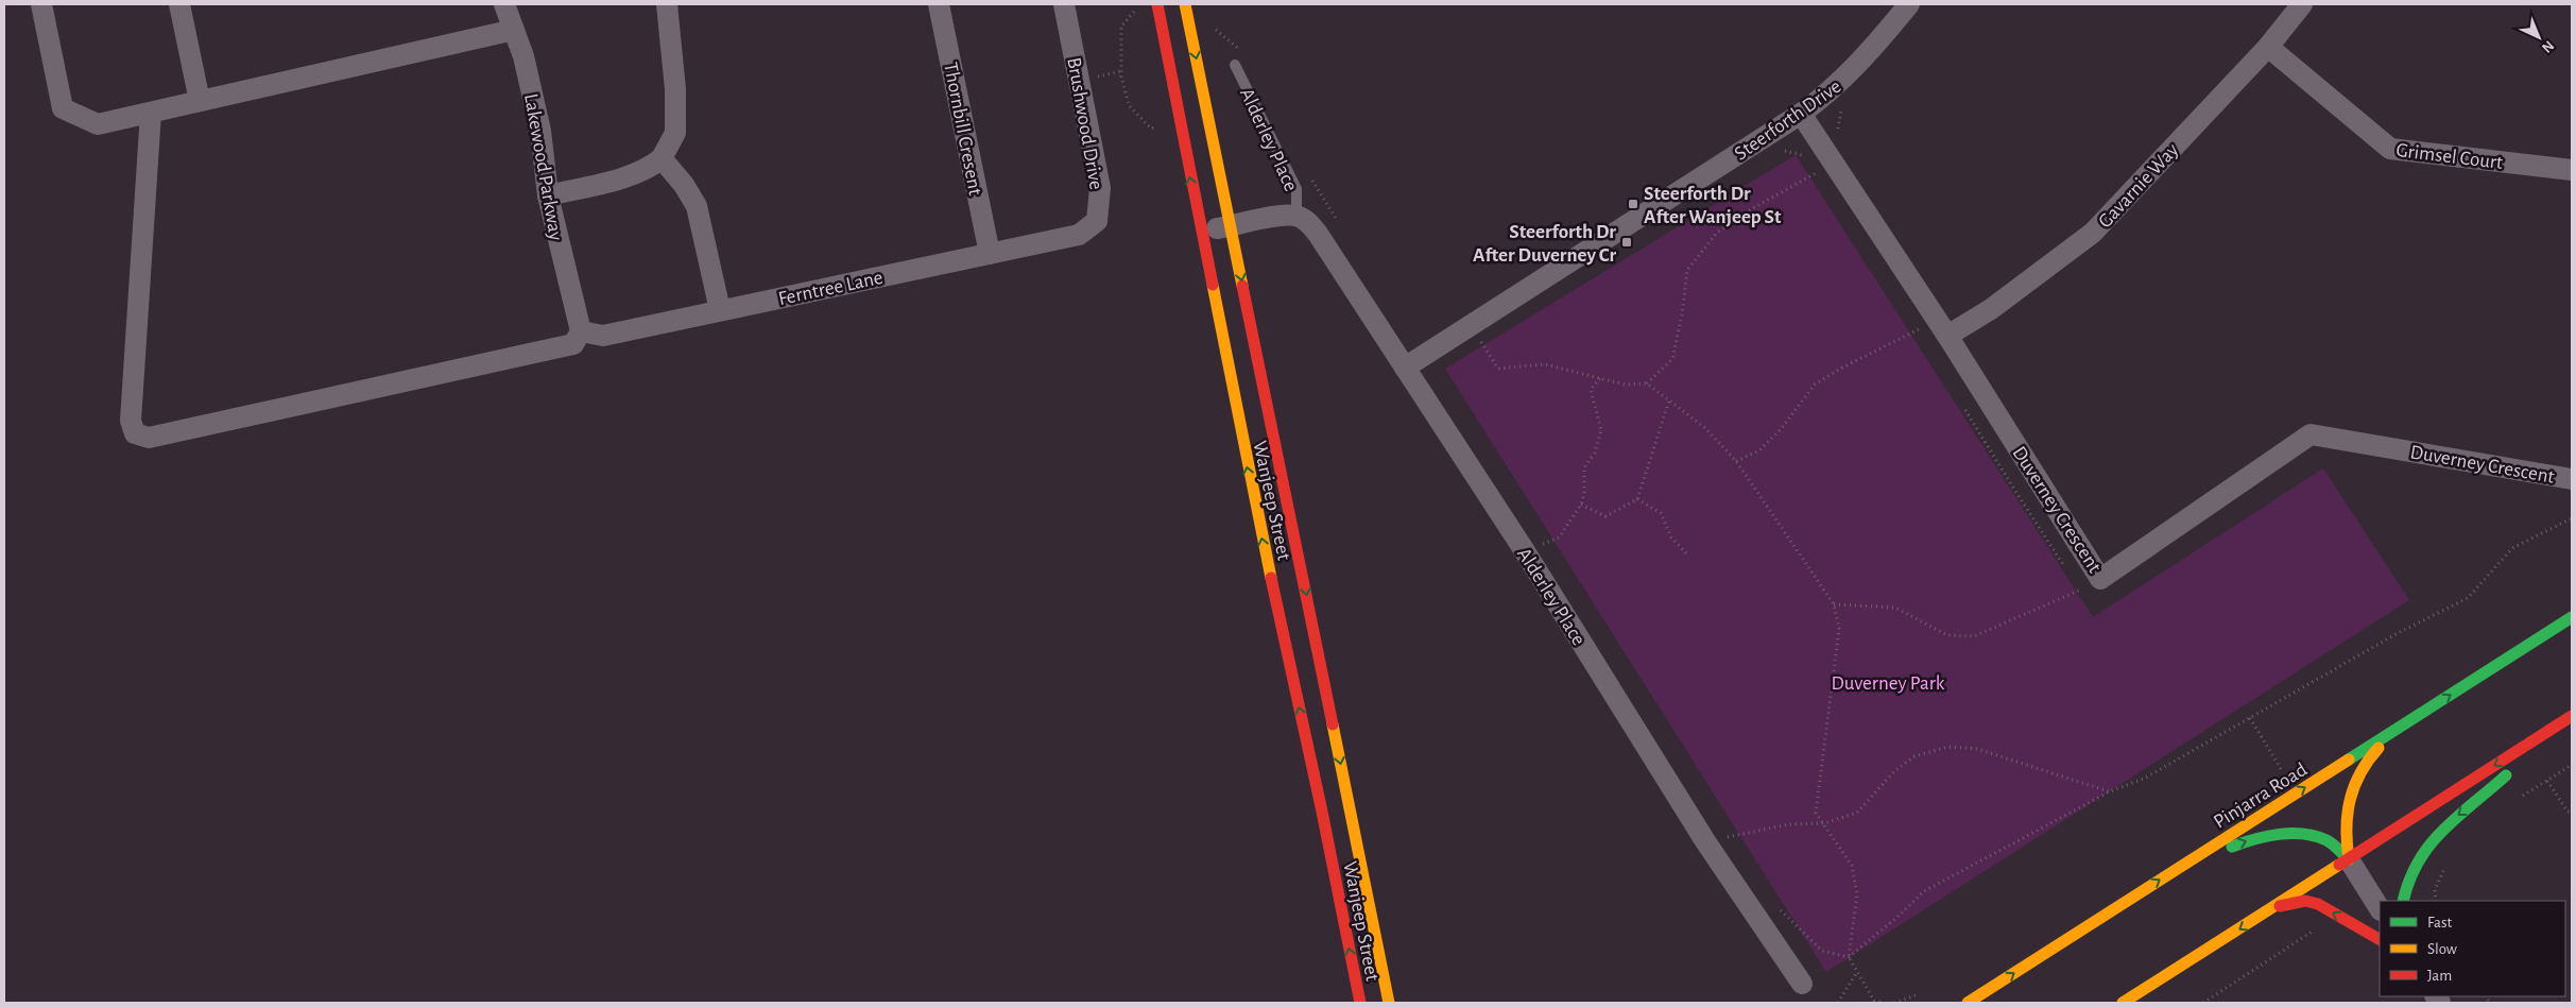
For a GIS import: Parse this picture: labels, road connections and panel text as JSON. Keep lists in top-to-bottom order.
{
  "streets": {
    "main road": ["Wanjeep Street", "Pinjarra Road"],
    "street": [
      "Steerforth Drive",
      "Brushwood Drive",
      "Thornbill Cresent",
      "Alderley Place",
      "Grimsel Court",
      "Lakewood Parkway",
      "Gavarnie Way",
      "Ferntree Lane",
      "Duverney Crescent"
    ]
  },
  "crossings": [
    ["Steerforth Drive", "Alderley Place"],
    ["Steerforth Drive", "Duverney Crescent"],
    ["Brushwood Drive", "Ferntree Lane"],
    ["Thornbill Cresent", "Ferntree Lane"],
    ["Alderley Place", "Wanjeep Street"],
    ["Grimsel Court", "Gavarnie Way"],
    ["Lakewood Parkway", "Ferntree Lane"],
    ["Gavarnie Way", "Duverney Crescent"]
  ],
  "parks": ["Duverney Park"],
  "places": {
    "transit": ["Steerforth Dr After Wanjeep St", "Steerforth Dr After Duverney Cr"]
  },
  "legend": ["Fast", "Slow", "Jam"],
  "north": "bottom right"
}
